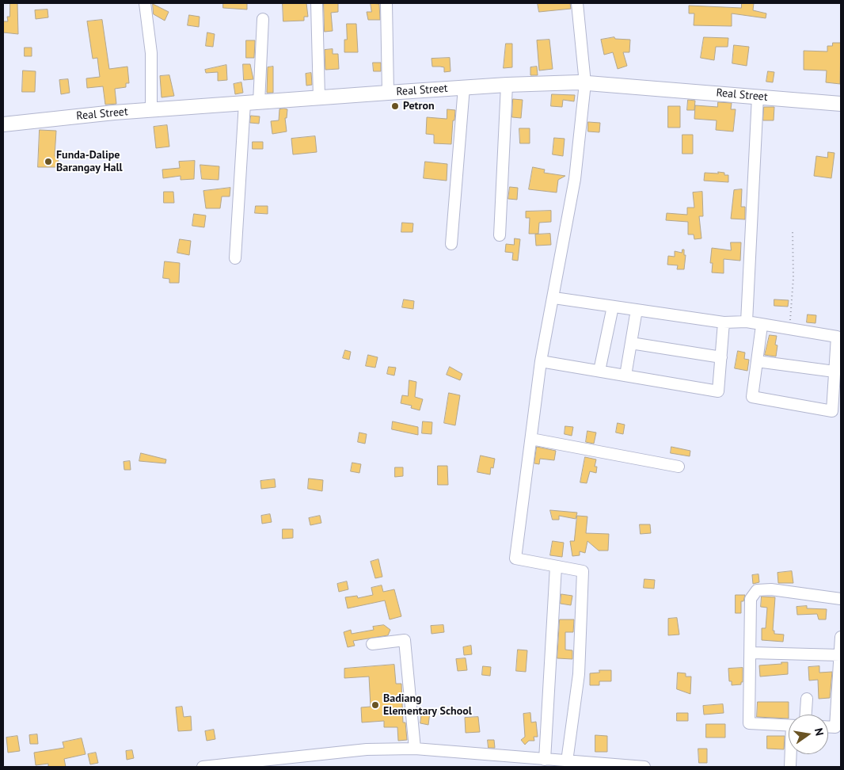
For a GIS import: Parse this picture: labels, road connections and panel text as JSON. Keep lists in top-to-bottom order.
{
  "streets": {
    "main road": ["Real Street"]
  },
  "places": ["Petron", "Funda-Dalipe Barangay Hall", "Badiang Elementary School"],
  "north": "right"
}
